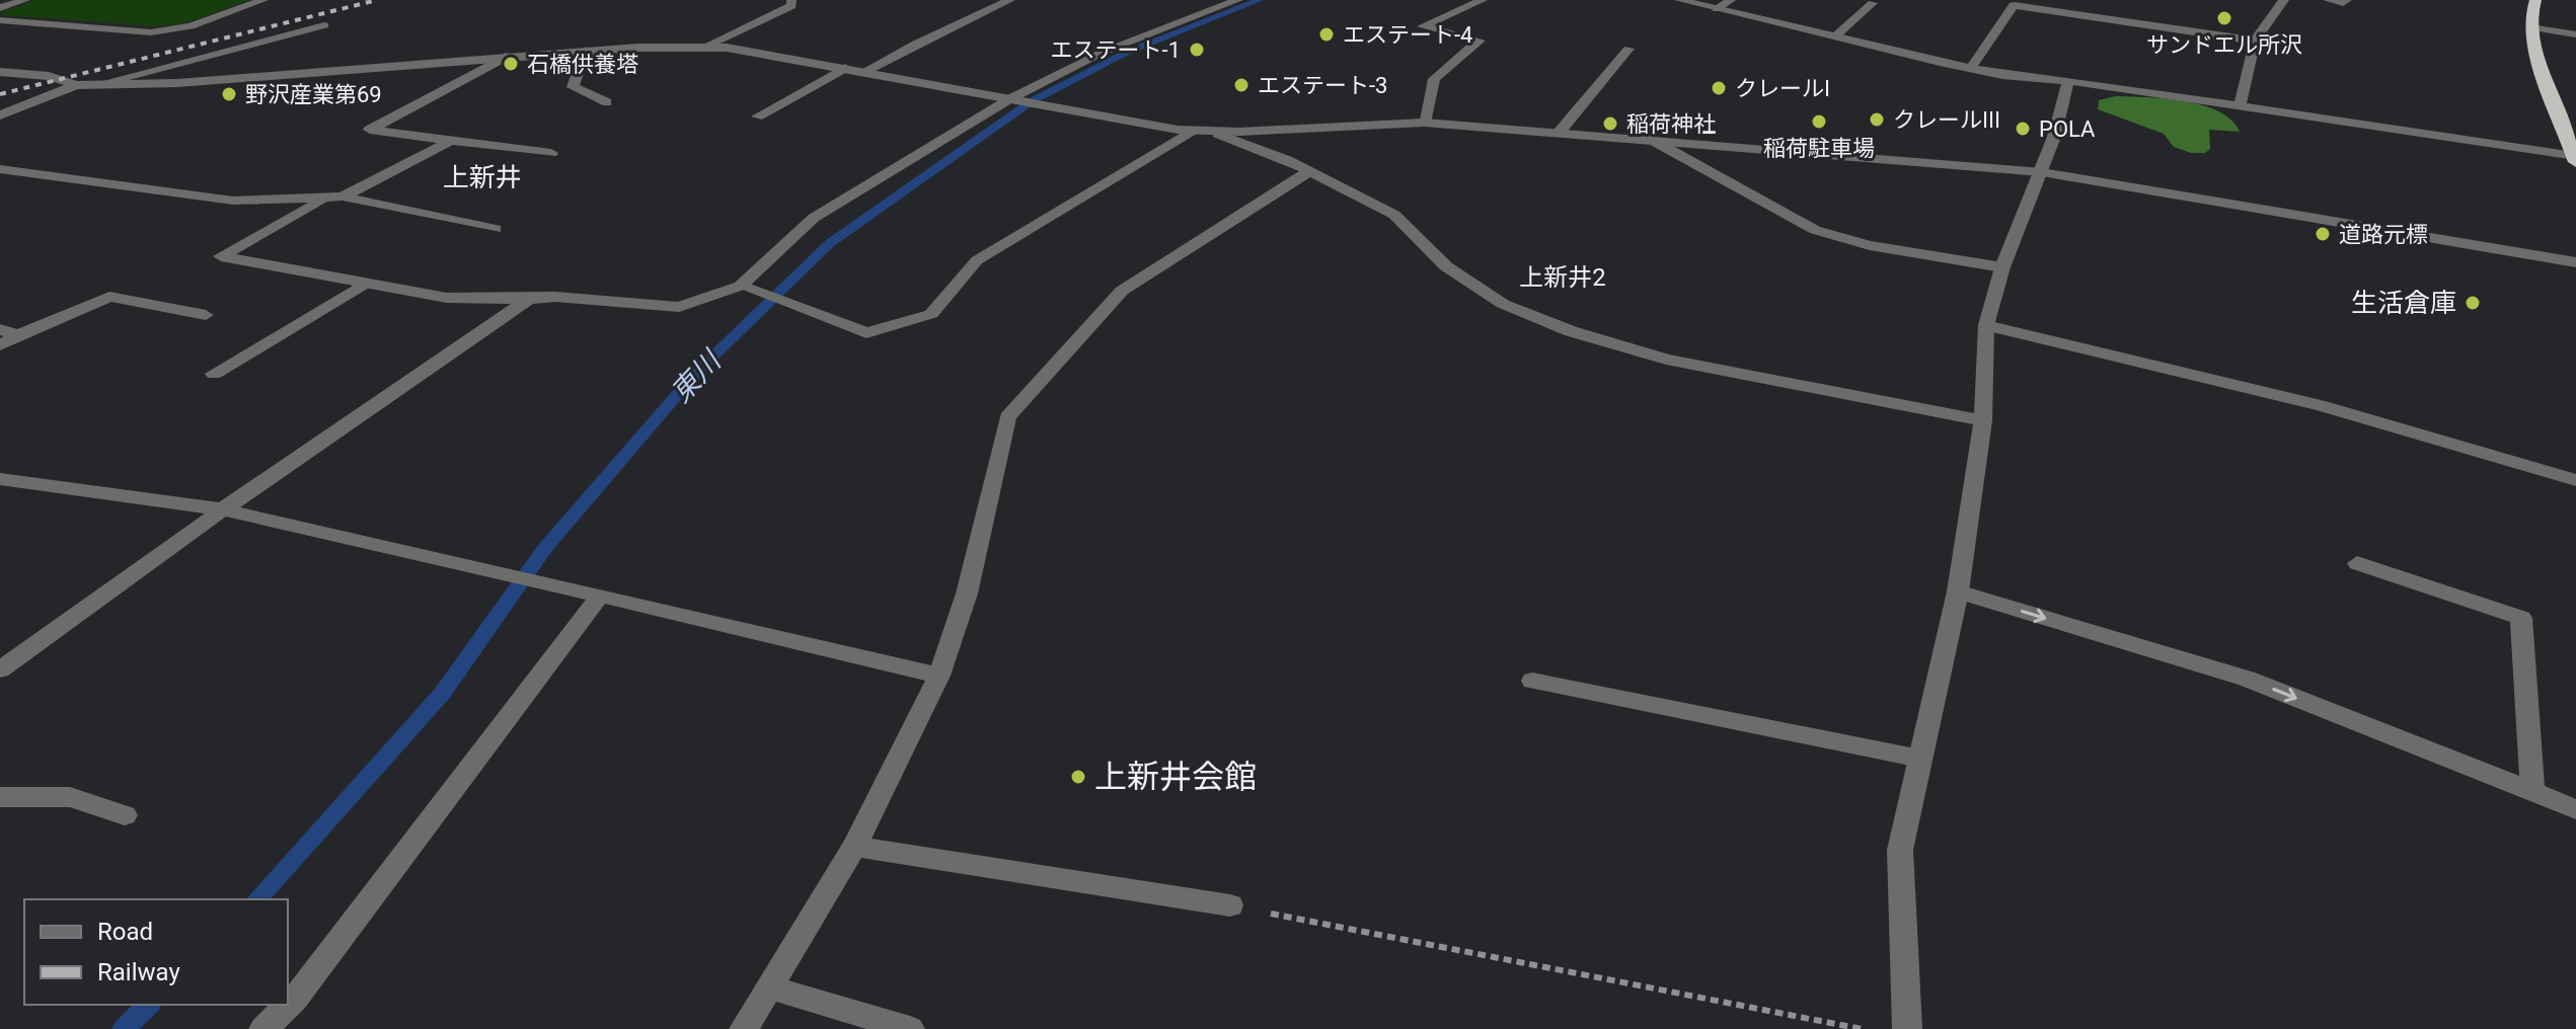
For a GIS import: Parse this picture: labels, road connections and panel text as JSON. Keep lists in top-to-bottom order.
{
  "districts": ["上新井", "上新井2"],
  "water": ["東川"],
  "places": [
    "サンドエル所沢",
    "エステート-4",
    "エステート-1",
    "石橋供養塔",
    "エステート-3",
    "クレールI",
    "野沢産業第69",
    "クレールIII",
    "稲荷駐車場",
    "稲荷神社",
    "POLA",
    "道路元標",
    "生活倉庫",
    "上新井会館"
  ],
  "legend": ["Road", "Railway"]
}
